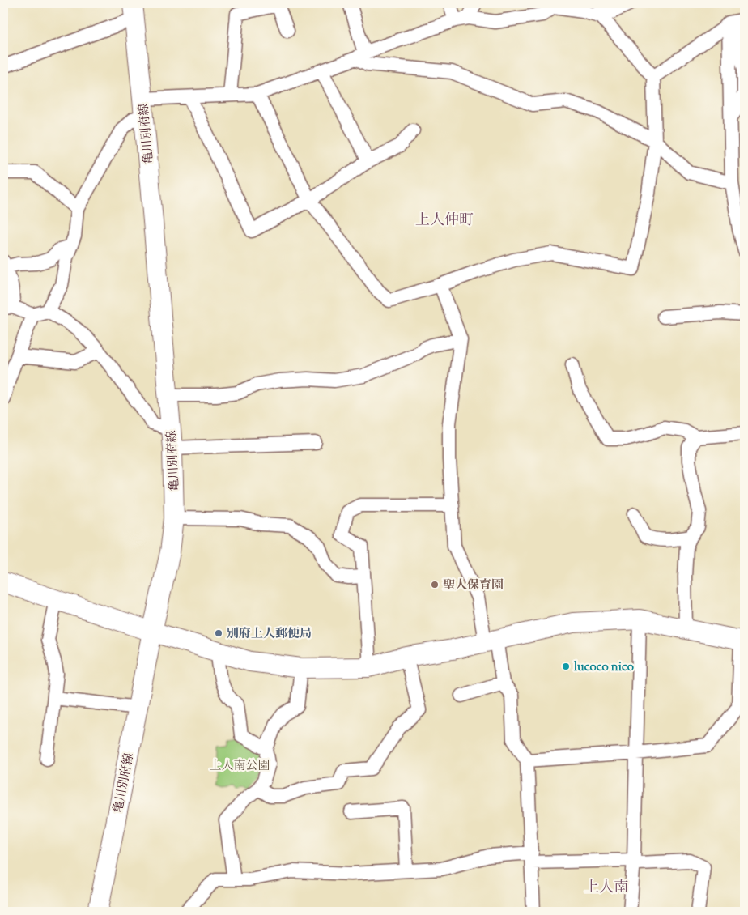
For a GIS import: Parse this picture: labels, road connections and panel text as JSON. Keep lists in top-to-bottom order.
{
  "streets": {
    "main road": ["亀川別府線"]
  },
  "districts": ["上人仲町", "上人南"],
  "parks": ["上人南公園"],
  "places": ["聖人保育園", "別府上人郵便局", "lucoco nico"]
}
